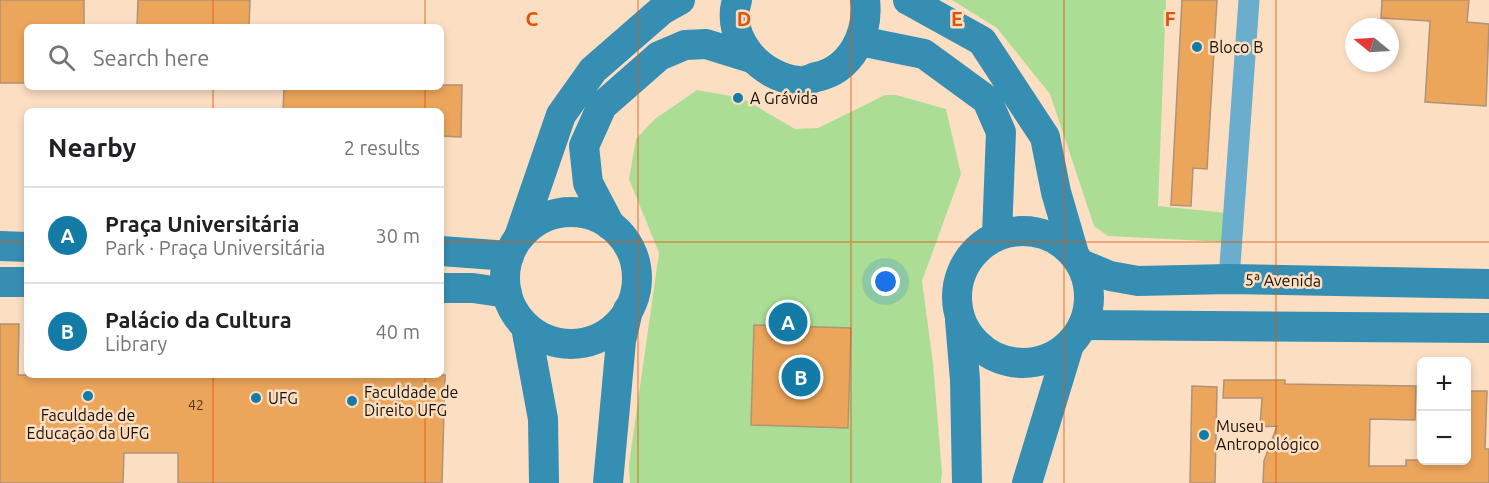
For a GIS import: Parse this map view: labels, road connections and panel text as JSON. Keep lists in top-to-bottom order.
{
  "streets": {
    "main road": ["5ª Avenida"]
  },
  "places": [
    "Bloco B",
    "A Grávida",
    "Faculdade de Educação da UFG",
    "UFG",
    "Faculdade de Direito UFG",
    "Museu Antropológico"
  ],
  "house_numbers": ["42"],
  "north": "left",
  "page": {
    "search": "Search here",
    "heading": ["Nearby", "2 results"],
    "list": [
      {
        "mark": "A",
        "name": "Praça Universitária",
        "note": "Park · Praça Universitária",
        "value": "30 m"
      },
      {
        "mark": "B",
        "name": "Palácio da Cultura",
        "note": "Library",
        "value": "40 m"
      }
    ],
    "pins": ["A", "B"],
    "map_buttons": ["+", "−"]
  },
  "grid": {
    "columns": [
      "C",
      "D",
      "E",
      "F"
    ]
  }
}
